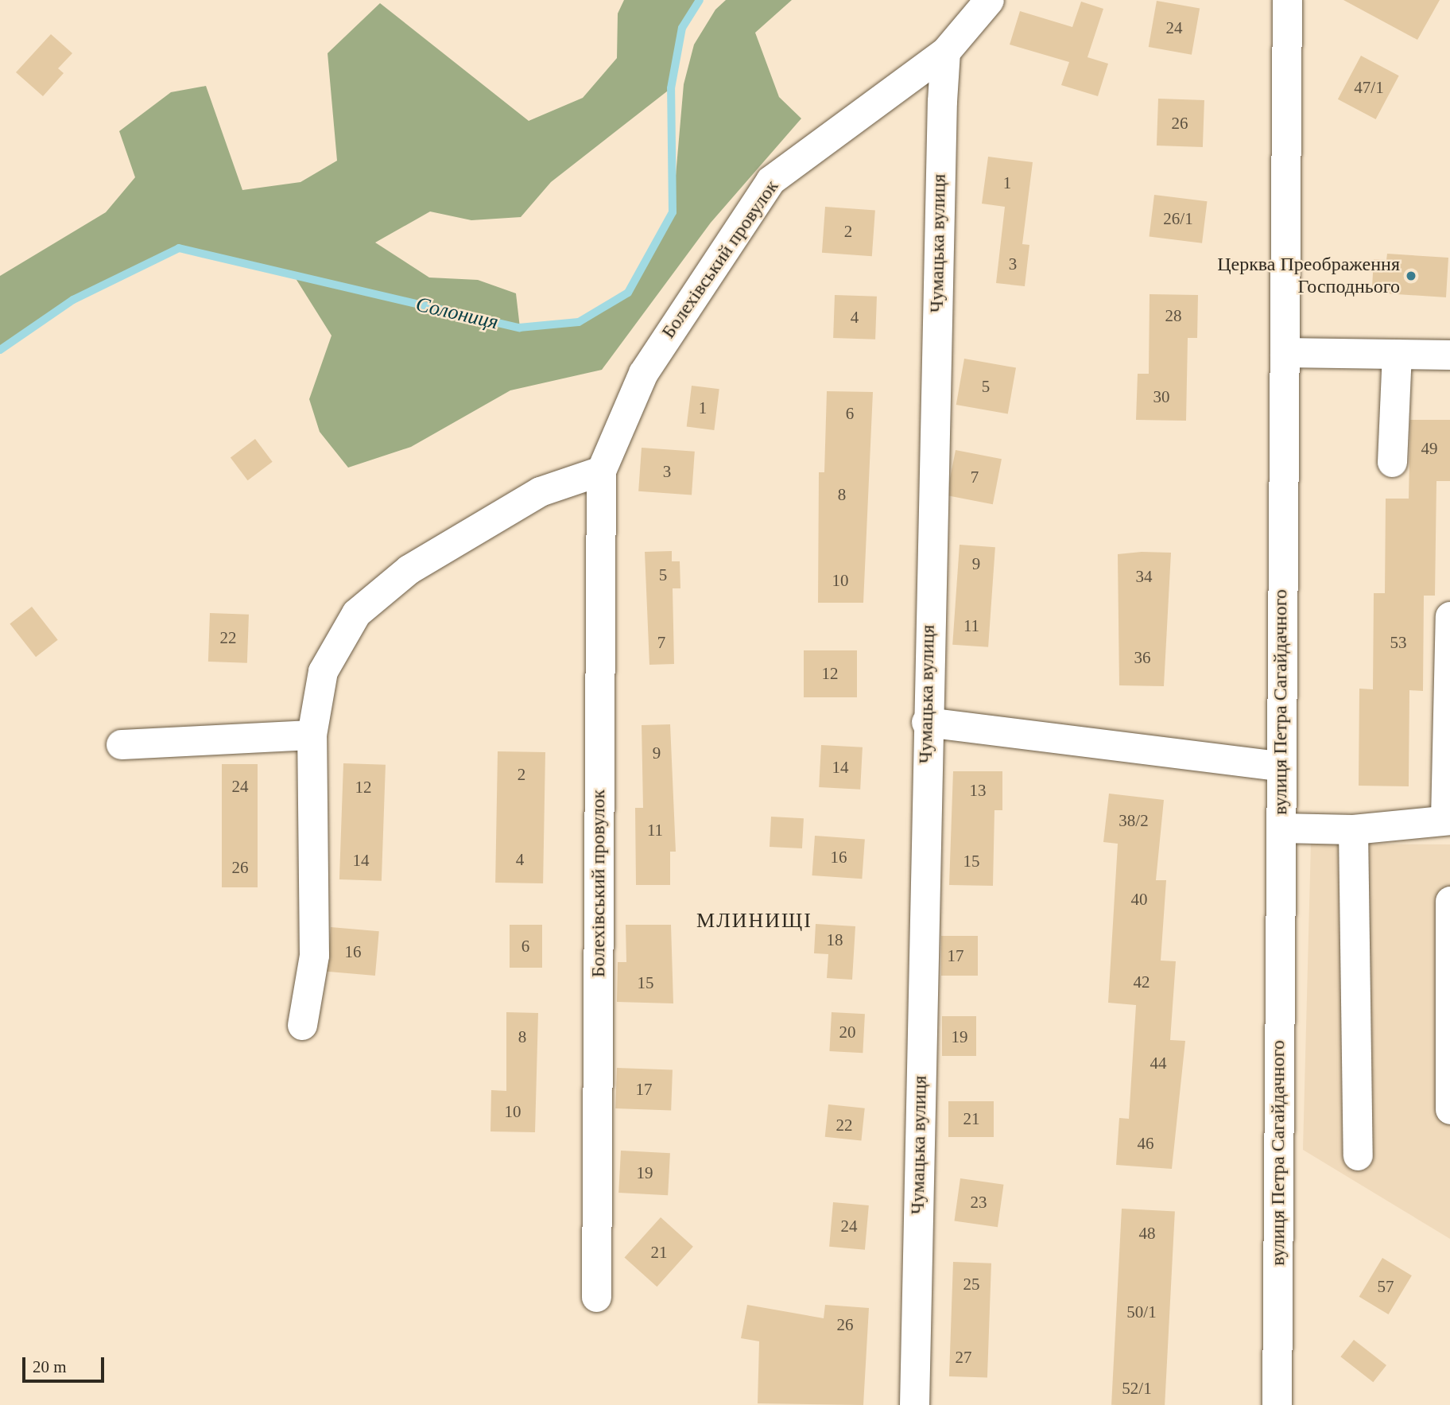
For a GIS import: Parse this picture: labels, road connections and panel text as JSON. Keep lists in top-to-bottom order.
{
  "streets": {
    "street": ["Чумацька вулиця", "Болехівський провулок", "вулиця Петра Сагайдачного"]
  },
  "crossings": [
    ["Чумацька вулиця", "Болехівський провулок"]
  ],
  "districts": ["МЛИНИЩІ"],
  "water": ["Солониця"],
  "places": ["Церква Преображення Господнього"],
  "house_numbers": [
    "24",
    "47/1",
    "26",
    "1",
    "26/1",
    "2",
    "3",
    "28",
    "4",
    "5",
    "30",
    "1",
    "6",
    "49",
    "3",
    "7",
    "8",
    "9",
    "5",
    "34",
    "10",
    "11",
    "22",
    "7",
    "53",
    "36",
    "12",
    "9",
    "14",
    "2",
    "24",
    "12",
    "13",
    "38/2",
    "11",
    "16",
    "4",
    "14",
    "15",
    "26",
    "40",
    "18",
    "6",
    "16",
    "17",
    "42",
    "15",
    "20",
    "8",
    "19",
    "44",
    "17",
    "10",
    "21",
    "22",
    "46",
    "19",
    "23",
    "24",
    "48",
    "21",
    "25",
    "57",
    "50/1",
    "26",
    "27",
    "52/1"
  ],
  "scale_bar": "20 m"
}
